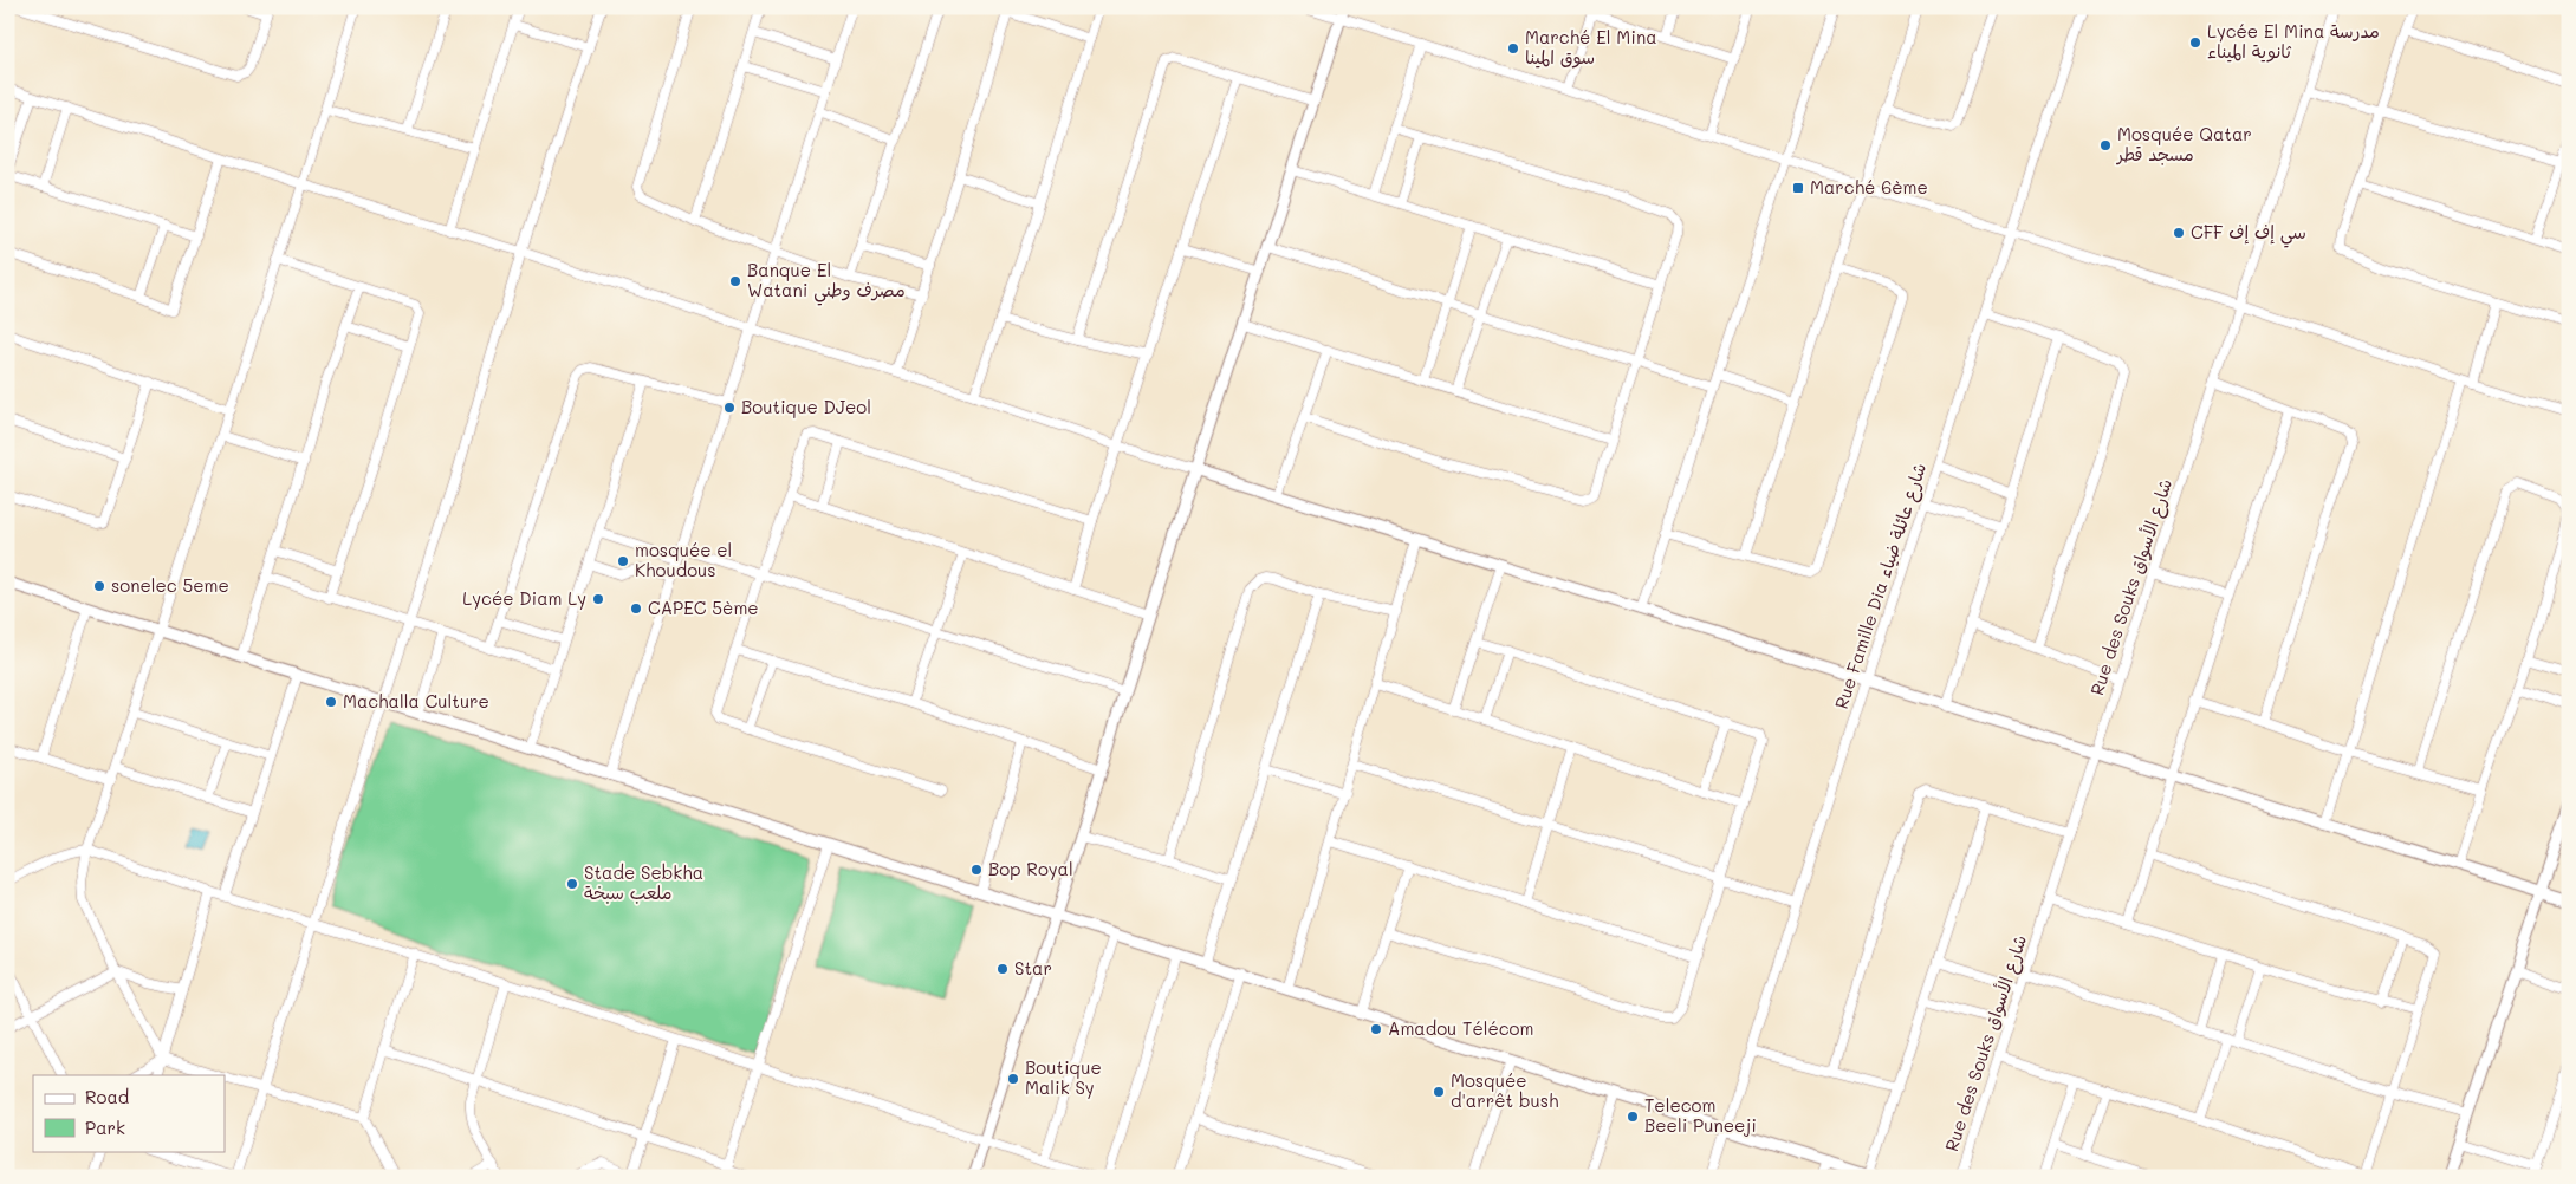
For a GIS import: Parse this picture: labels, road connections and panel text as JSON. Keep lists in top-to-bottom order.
{
  "streets": {
    "street": ["Rue Famille Dia شارع عائلة ضياء", "Rue des Souks شارع الأسواق"]
  },
  "places": {
    "other": [
      "Lycée El Mina مدرسة ثانوية الميناء",
      "Marché El Mina سوق المينا",
      "Mosquée Qatar مسجد قطر",
      "CFF سي إف إف",
      "Banque El Watani مصرف وطني",
      "Boutique DJeol",
      "mosquée el Khoudous",
      "sonelec 5eme",
      "Lycée Diam Ly",
      "CAPEC 5ème",
      "Machalla Culture",
      "Bop Royal",
      "Stade Sebkha ملعب سبخة",
      "Star",
      "Amadou Télécom",
      "Boutique Malik Sy",
      "Mosquée d'arrêt bush",
      "Telecom Beeli Puneeji"
    ],
    "transit": ["Marché 6ème"]
  },
  "legend": ["Road", "Park"]
}
